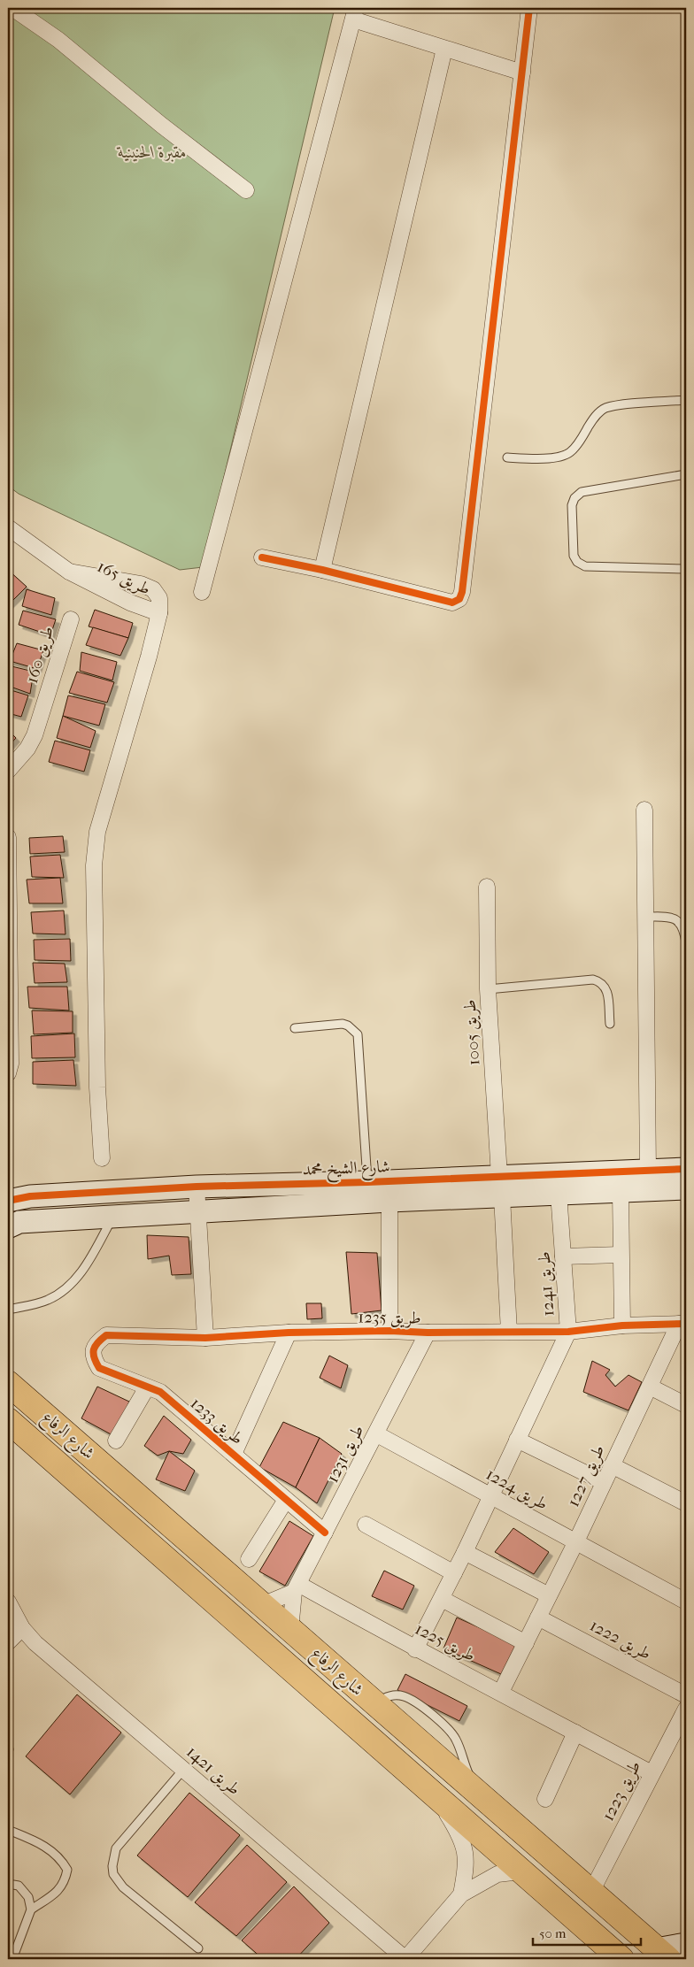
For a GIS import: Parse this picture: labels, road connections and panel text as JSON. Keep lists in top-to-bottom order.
{
  "streets": {
    "main road": ["شارع الرفاع"],
    "street": [
      "طريق 165",
      "طريق 160",
      "طريق 1005",
      "شارع الشيخ محمد",
      "طريق 1241",
      "طريق 1235",
      "طريق 1233",
      "طريق 1231",
      "طريق 1227",
      "طريق 1224",
      "طريق 1222",
      "طريق 1225",
      "طريق 1421",
      "طريق 1223"
    ]
  },
  "crossings": [
    ["طريق 1005", "شارع الشيخ محمد"],
    ["شارع الشيخ محمد", "طريق 1241"],
    ["طريق 1241", "طريق 1235"],
    ["طريق 1241", "طريق 1224"],
    ["طريق 1241", "طريق 1225"],
    ["طريق 1235", "طريق 1233"],
    ["طريق 1235", "طريق 1231"],
    ["طريق 1235", "طريق 1227"],
    ["طريق 1233", "طريق 1231"],
    ["شارع الرفاع", "طريق 1231"],
    ["شارع الرفاع", "طريق 1421"],
    ["شارع الرفاع", "طريق 1223"],
    ["طريق 1231", "طريق 1224"],
    ["طريق 1231", "طريق 1225"],
    ["طريق 1227", "طريق 1224"],
    ["طريق 1227", "طريق 1222"],
    ["طريق 1227", "طريق 1225"],
    ["طريق 1225", "طريق 1223"]
  ],
  "parks": ["مقبرة الحنينية"],
  "scale_bar": "50 m"
}
